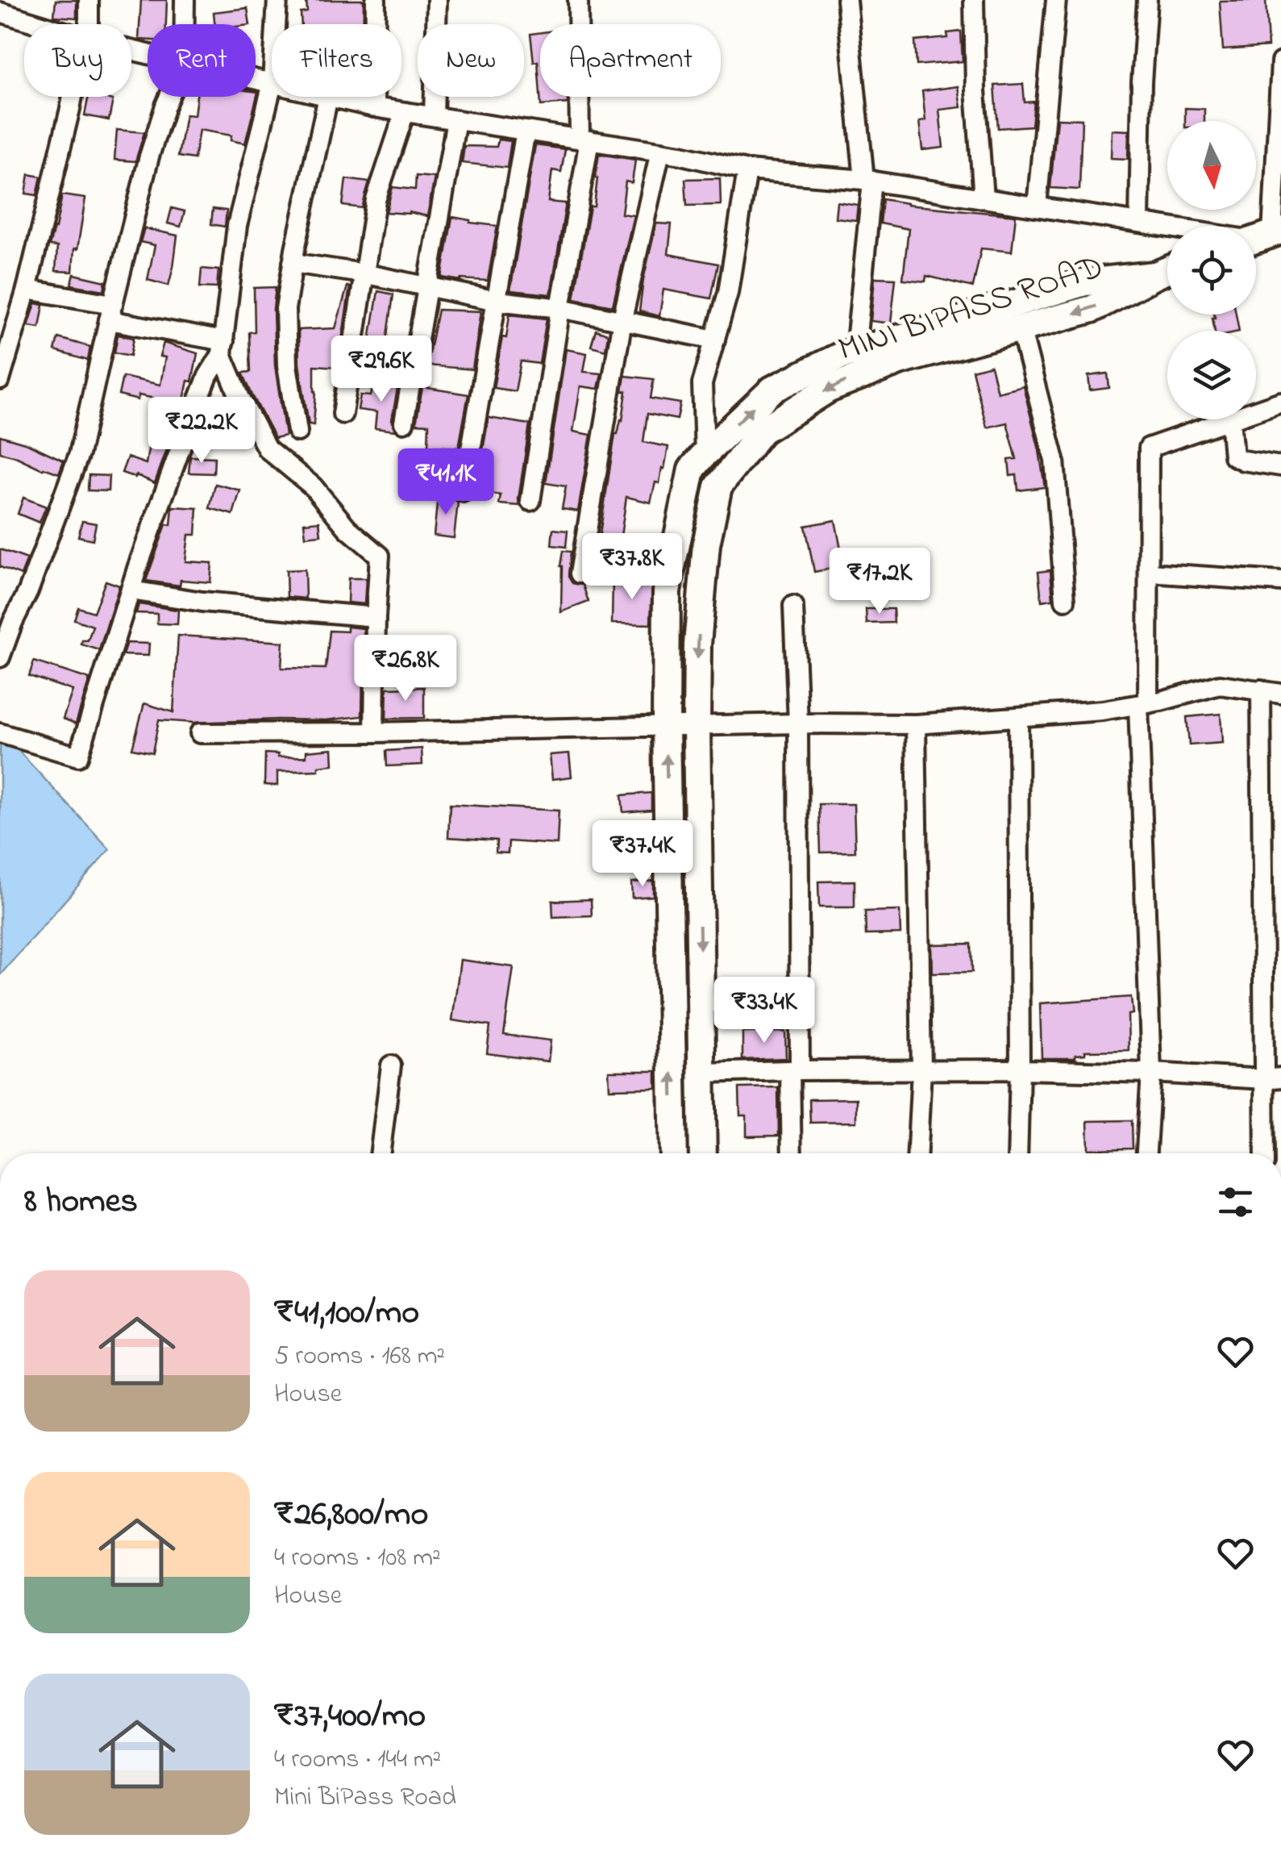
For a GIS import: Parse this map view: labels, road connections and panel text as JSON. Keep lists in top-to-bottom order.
{
  "streets": {
    "street": ["MINI BIPASS ROAD"]
  },
  "north": "bottom",
  "page": {
    "chip": [
      "Buy",
      "Rent",
      "Filters",
      "New",
      "Apartment"
    ],
    "price": [
      "₹29.6K",
      "₹22.2K",
      "₹41.1K",
      "₹37.8K",
      "₹17.2K",
      "₹26.8K",
      "₹37.4K",
      "₹33.4K"
    ],
    "heading": "8 homes",
    "list": [
      {
        "name": "₹41,100/mo",
        "note": "5 rooms · 168 m² · House"
      },
      {
        "name": "₹26,800/mo",
        "note": "4 rooms · 108 m² · House"
      },
      {
        "name": "₹37,400/mo",
        "note": "4 rooms · 144 m² · Mini BiPass Road"
      }
    ]
  }
}
